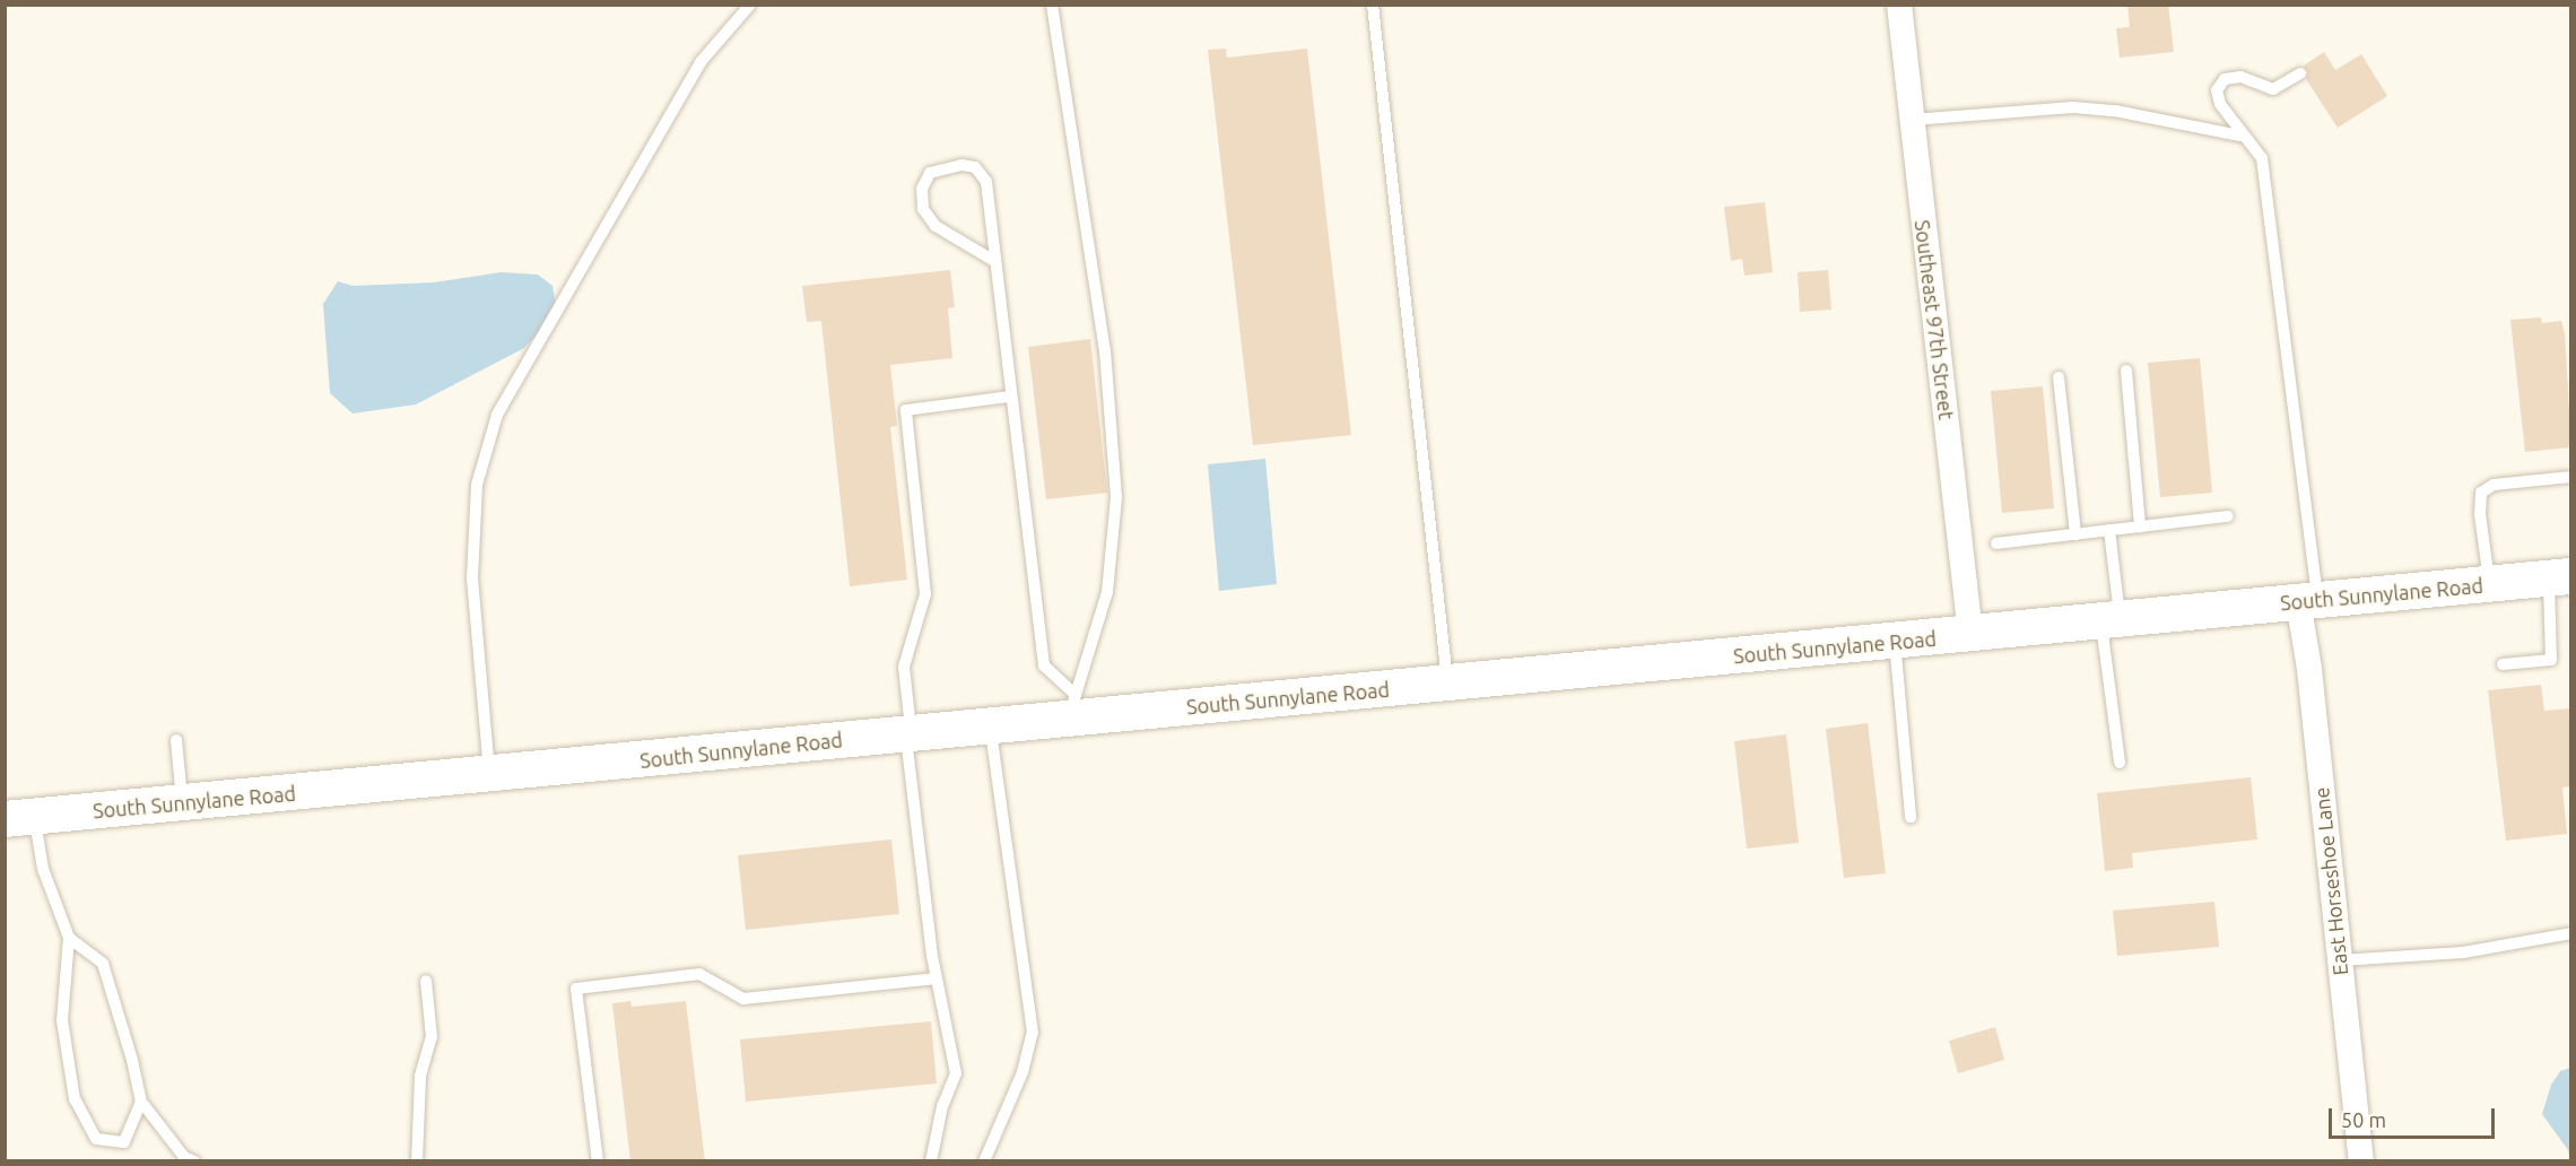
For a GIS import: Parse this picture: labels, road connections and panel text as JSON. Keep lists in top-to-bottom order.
{
  "streets": {
    "street": ["Southeast 97th Street", "South Sunnylane Road", "East Horseshoe Lane"]
  },
  "crossings": [
    ["Southeast 97th Street", "South Sunnylane Road"],
    ["South Sunnylane Road", "East Horseshoe Lane"]
  ],
  "scale_bar": "50 m"
}
